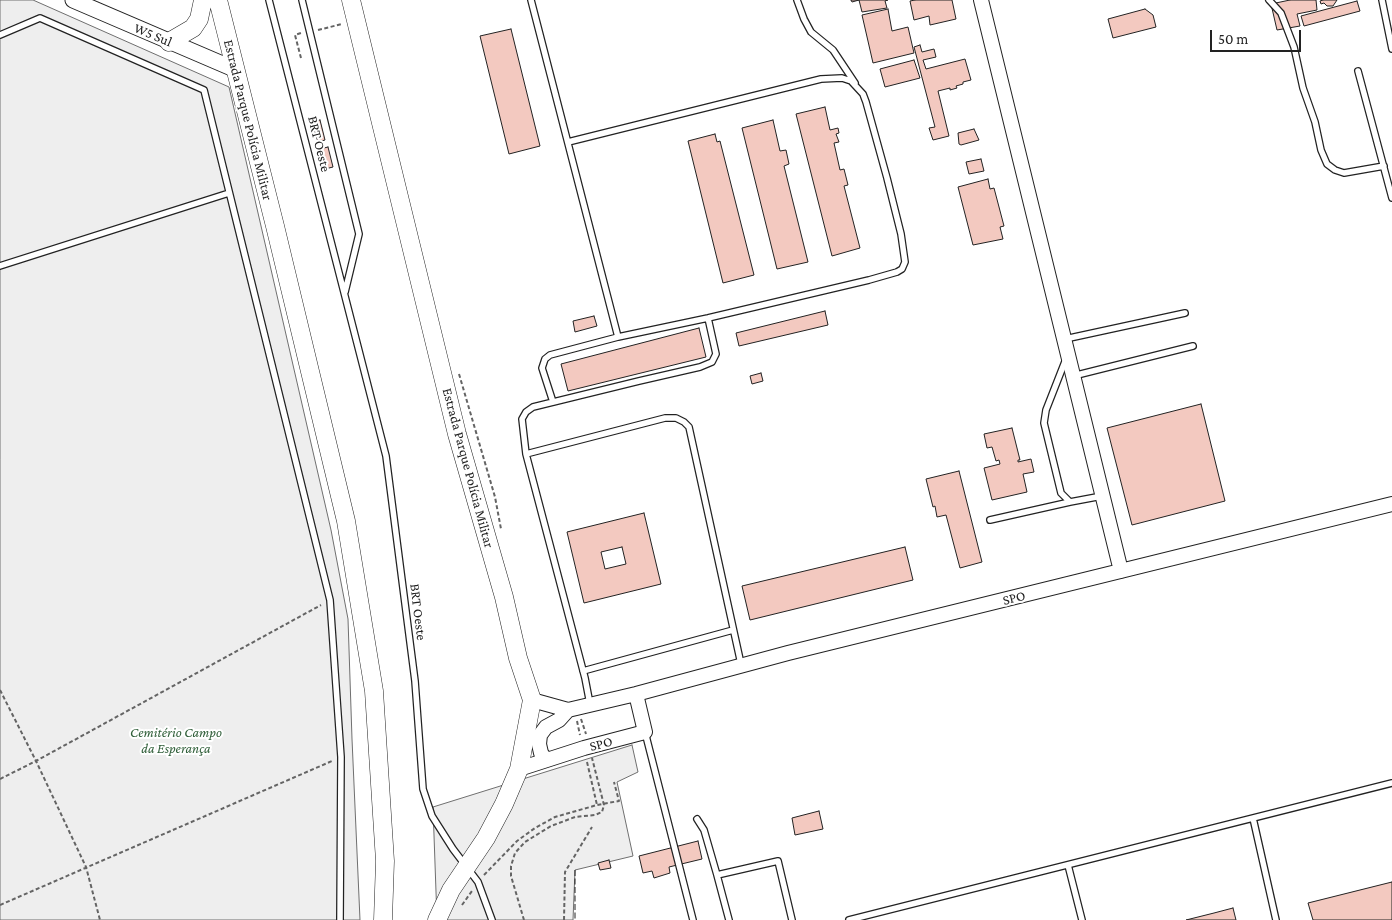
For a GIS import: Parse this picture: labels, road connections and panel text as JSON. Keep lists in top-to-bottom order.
{
  "streets": {
    "main road": ["W5 Sul", "Estrada Parque Polícia Militar"],
    "street": ["SPO"],
    "lane": ["BRT Oeste"]
  },
  "crossings": [
    ["W5 Sul", "Estrada Parque Polícia Militar"],
    ["Estrada Parque Polícia Militar", "BRT Oeste"],
    ["Estrada Parque Polícia Militar", "SPO"]
  ],
  "parks": ["Cemitério Campo da Esperança"],
  "scale_bar": "50 m"
}
